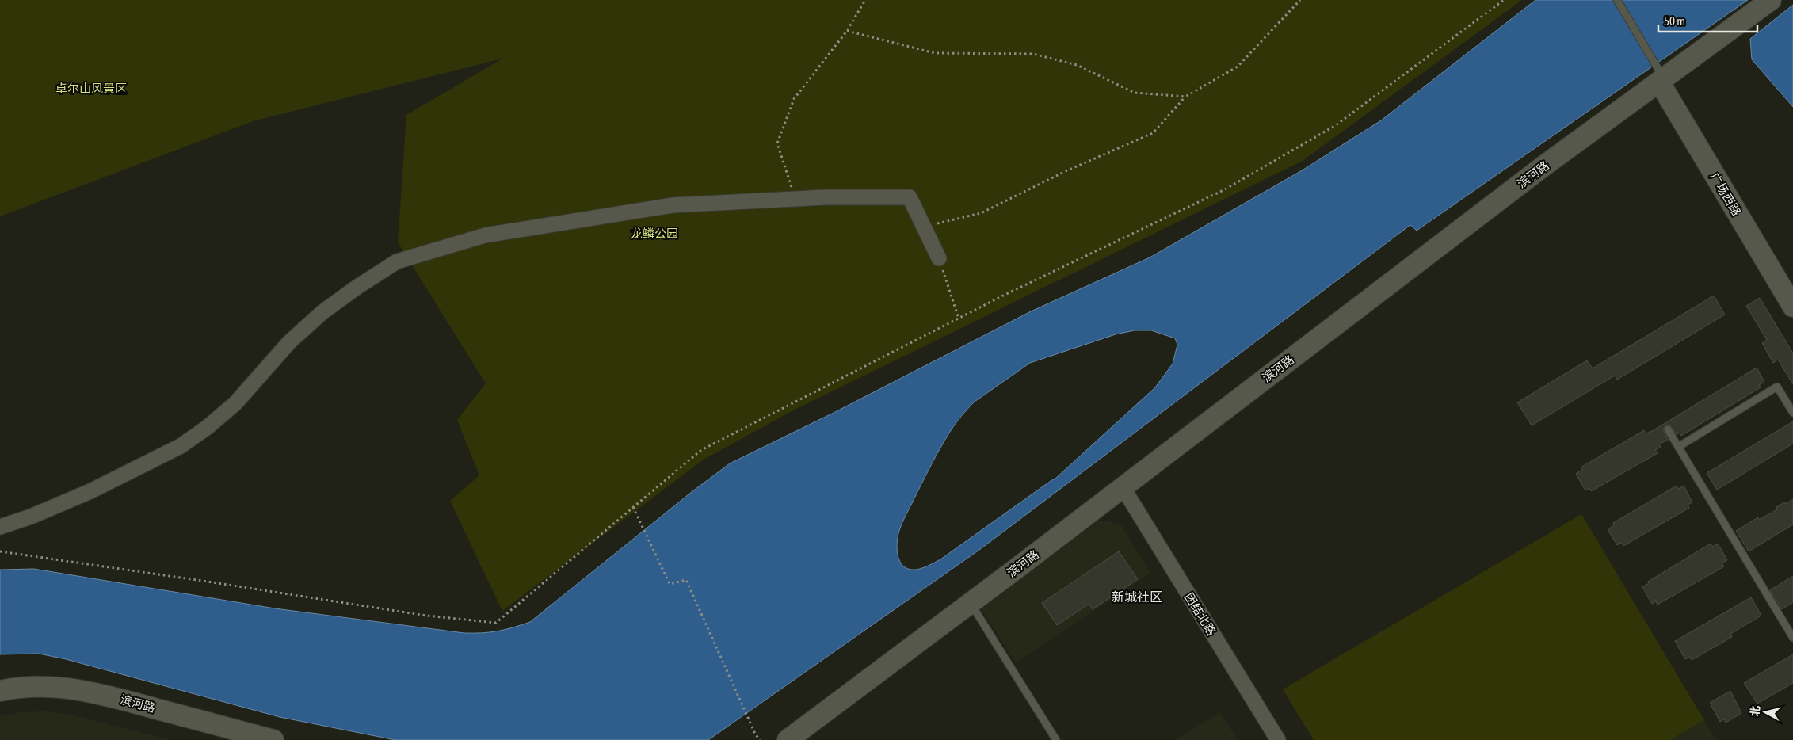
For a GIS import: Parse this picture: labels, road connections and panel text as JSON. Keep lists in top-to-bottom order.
{
  "streets": {
    "street": ["滨河路", "广场西路", "团结北路"]
  },
  "crossings": [
    ["滨河路", "广场西路"],
    ["滨河路", "团结北路"]
  ],
  "districts": ["新城社区"],
  "parks": ["卓尔山风景区", "龙鳞公园"],
  "scale_bar": "50 m",
  "north": "left"
}
